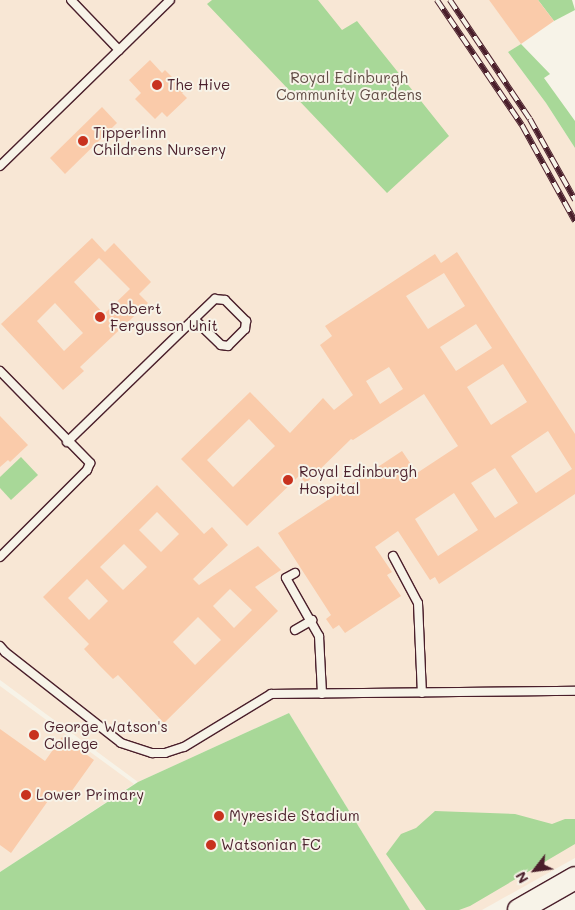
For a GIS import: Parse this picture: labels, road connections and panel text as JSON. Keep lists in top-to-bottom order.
{
  "parks": ["Royal Edinburgh Community Gardens"],
  "places": [
    "The Hive",
    "Tipperlinn Childrens Nursery",
    "Robert Fergusson Unit",
    "Royal Edinburgh Hospital",
    "George Watson's College",
    "Lower Primary",
    "Myreside Stadium",
    "Watsonian FC"
  ],
  "north": "bottom left"
}
